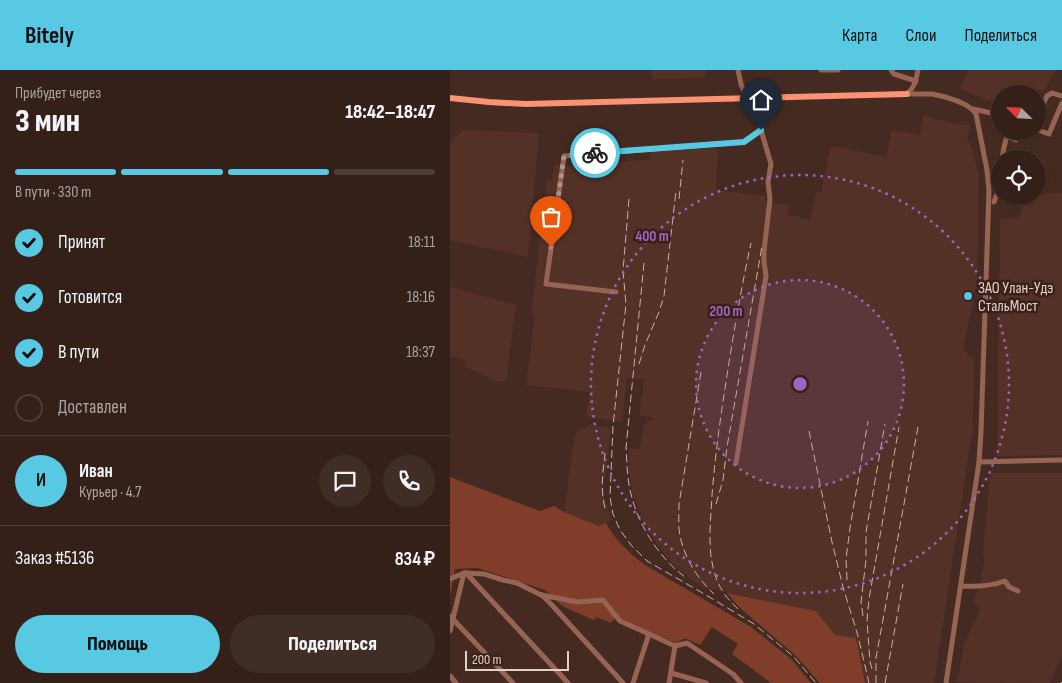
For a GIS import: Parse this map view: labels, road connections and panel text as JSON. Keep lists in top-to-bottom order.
{
  "places": ["ЗАО Улан-Удэ СтальМост"],
  "scale_bar": "200 m",
  "north": "top left",
  "page": {
    "header": "Bitely",
    "nav": ["Карта", "Слои", "Поделиться"],
    "heading": ["3 мин", "Прибудет через", "18:42–18:47"],
    "panel": [
      "Иван",
      "Курьер · 4.7",
      "Заказ #5136",
      "834 ₽"
    ],
    "bar": "В пути · 330 m",
    "list": [
      ["Принят", "18:11"],
      ["Готовится", "18:16"],
      ["В пути", "18:37"],
      "Доставлен"
    ],
    "round": "И",
    "buttons": ["Помощь", "Поделиться"],
    "scale": "200 m"
  },
  "rings": ["400 m", "200 m"]
}
